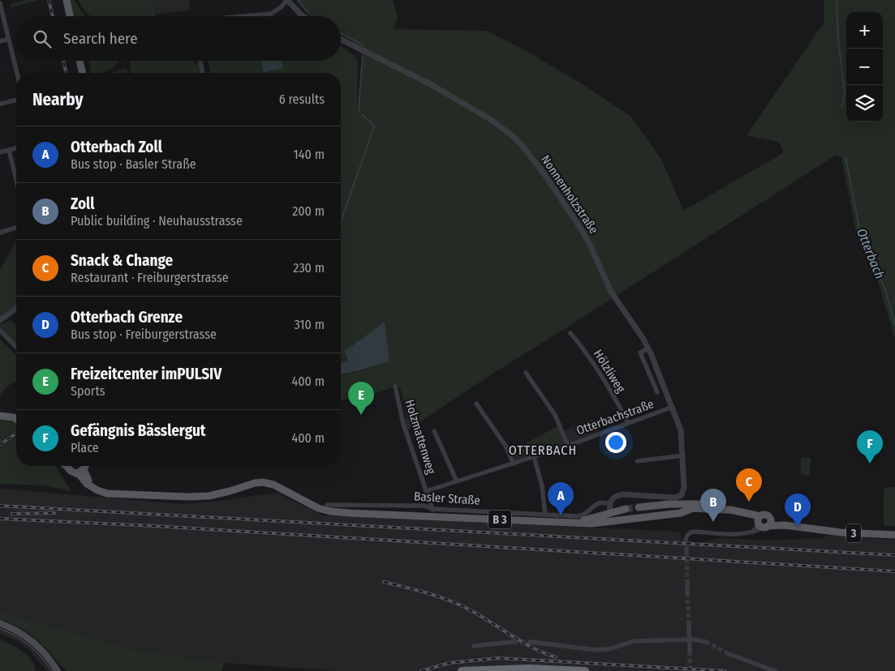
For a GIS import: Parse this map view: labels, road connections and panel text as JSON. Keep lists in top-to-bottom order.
{
  "streets": {
    "main road": ["B 3", "3"],
    "street": [
      "Nonnenholzstraße",
      "Hölzliweg",
      "Otterbachstraße",
      "Holzmattenweg",
      "Basler Straße"
    ]
  },
  "crossings": [
    ["Nonnenholzstraße", "Otterbachstraße"],
    ["Nonnenholzstraße", "Basler Straße"],
    ["Hölzliweg", "Otterbachstraße"],
    ["Otterbachstraße", "Holzmattenweg"],
    ["Holzmattenweg", "Basler Straße"],
    ["Holzmattenweg", "B 3"],
    ["Basler Straße", "B 3"]
  ],
  "districts": ["OTTERBACH"],
  "water": ["Otterbach"],
  "page": {
    "map_buttons": ["+", "−"],
    "search": "Search here",
    "heading": ["Nearby", "6 results"],
    "list": [
      {
        "mark": "A",
        "name": "Otterbach Zoll",
        "note": "Bus stop · Basler Straße",
        "value": "140 m"
      },
      {
        "mark": "B",
        "name": "Zoll",
        "note": "Public building · Neuhausstrasse",
        "value": "200 m"
      },
      {
        "mark": "C",
        "name": "Snack & Change",
        "note": "Restaurant · Freiburgerstrasse",
        "value": "230 m"
      },
      {
        "mark": "D",
        "name": "Otterbach Grenze",
        "note": "Bus stop · Freiburgerstrasse",
        "value": "310 m"
      },
      {
        "mark": "E",
        "name": "Freizeitcenter imPULSIV",
        "note": "Sports",
        "value": "400 m"
      },
      {
        "mark": "F",
        "name": "Gefängnis Bässlergut",
        "note": "Place",
        "value": "400 m"
      }
    ],
    "pins": [
      "E",
      "F",
      "C",
      "A",
      "B",
      "D"
    ]
  }
}
